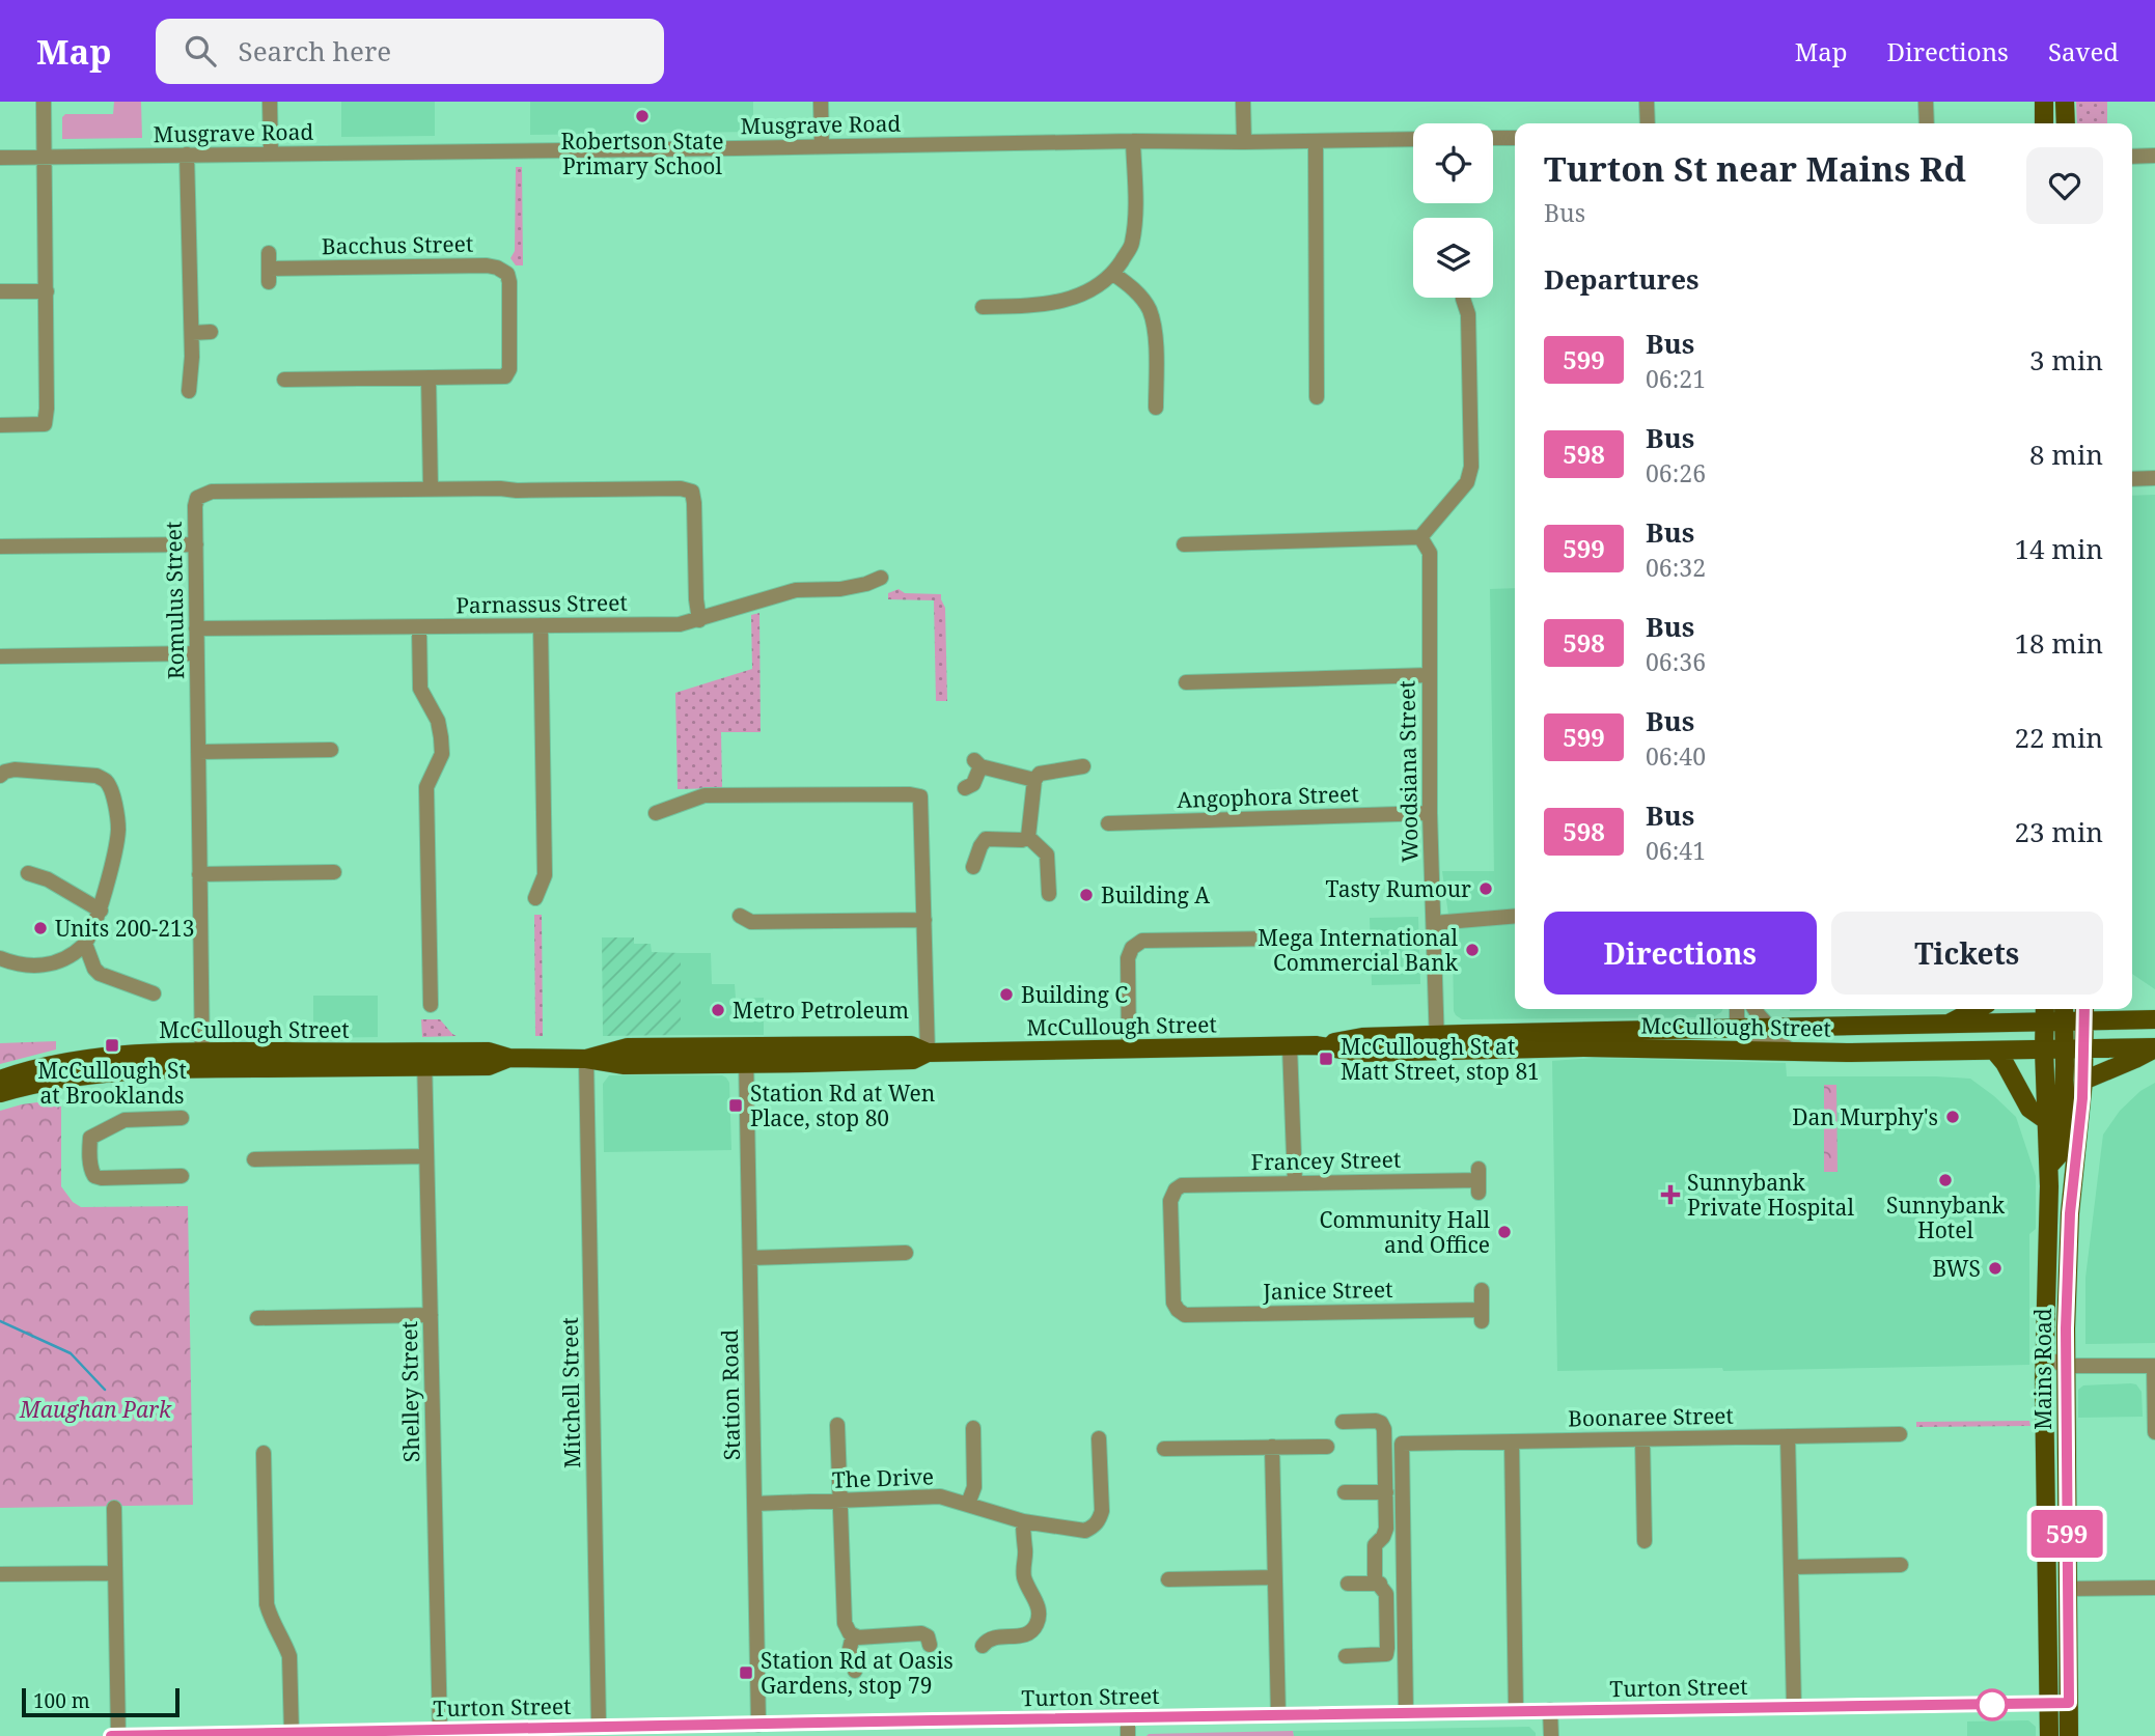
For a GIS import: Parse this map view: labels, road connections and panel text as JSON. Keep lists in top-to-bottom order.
{
  "streets": {
    "main road": ["McCullough Street", "Mains Road"],
    "street": [
      "Musgrave Road",
      "Bacchus Street",
      "Romulus Street",
      "Parnassus Street",
      "Woodsiana Street",
      "Angophora Street",
      "Francey Street",
      "Janice Street",
      "Shelley Street",
      "Mitchell Street",
      "Station Road",
      "Boonaree Street",
      "The Drive",
      "Turton Street"
    ]
  },
  "crossings": [
    ["Romulus Street", "Parnassus Street"],
    ["Romulus Street", "McCullough Street"],
    ["Woodsiana Street", "Angophora Street"],
    ["Woodsiana Street", "McCullough Street"],
    ["McCullough Street", "Mains Road"],
    ["McCullough Street", "Shelley Street"],
    ["McCullough Street", "Mitchell Street"],
    ["McCullough Street", "Station Road"],
    ["Francey Street", "Janice Street"],
    ["Mains Road", "Turton Street"],
    ["Shelley Street", "Turton Street"],
    ["Mitchell Street", "Turton Street"],
    ["Station Road", "The Drive"],
    ["Station Road", "Turton Street"],
    ["Boonaree Street", "Turton Street"]
  ],
  "parks": ["Maughan Park"],
  "places": {
    "other": [
      "Robertson State Primary School",
      "Tasty Rumour",
      "Building A",
      "Units 200-213",
      "Mega International Commercial Bank",
      "Building C",
      "Metro Petroleum",
      "Dan Murphy's",
      "Sunnybank Hotel",
      "Community Hall and Office",
      "BWS"
    ],
    "transit": [
      "McCullough St at Brooklands",
      "McCullough St at Matt Street, stop 81",
      "Station Rd at Wen Place, stop 80",
      "Station Rd at Oasis Gardens, stop 79"
    ],
    "health": ["Sunnybank Private Hospital"]
  },
  "lines": ["bus line 599"],
  "scale_bar": "100 m",
  "page": {
    "header": "Map",
    "search": "Search here",
    "nav": ["Map", "Directions", "Saved"],
    "on_map": "599",
    "heading": [
      ["Turton St near Mains Rd", "Bus"],
      "Departures"
    ],
    "list": [
      {
        "mark": "599",
        "name": "Bus",
        "note": "06:21",
        "value": "3 min"
      },
      {
        "mark": "598",
        "name": "Bus",
        "note": "06:26",
        "value": "8 min"
      },
      {
        "mark": "599",
        "name": "Bus",
        "note": "06:32",
        "value": "14 min"
      },
      {
        "mark": "598",
        "name": "Bus",
        "note": "06:36",
        "value": "18 min"
      },
      {
        "mark": "599",
        "name": "Bus",
        "note": "06:40",
        "value": "22 min"
      },
      {
        "mark": "598",
        "name": "Bus",
        "note": "06:41",
        "value": "23 min"
      }
    ],
    "buttons": ["Directions", "Tickets"],
    "scale": "100 m"
  }
}
